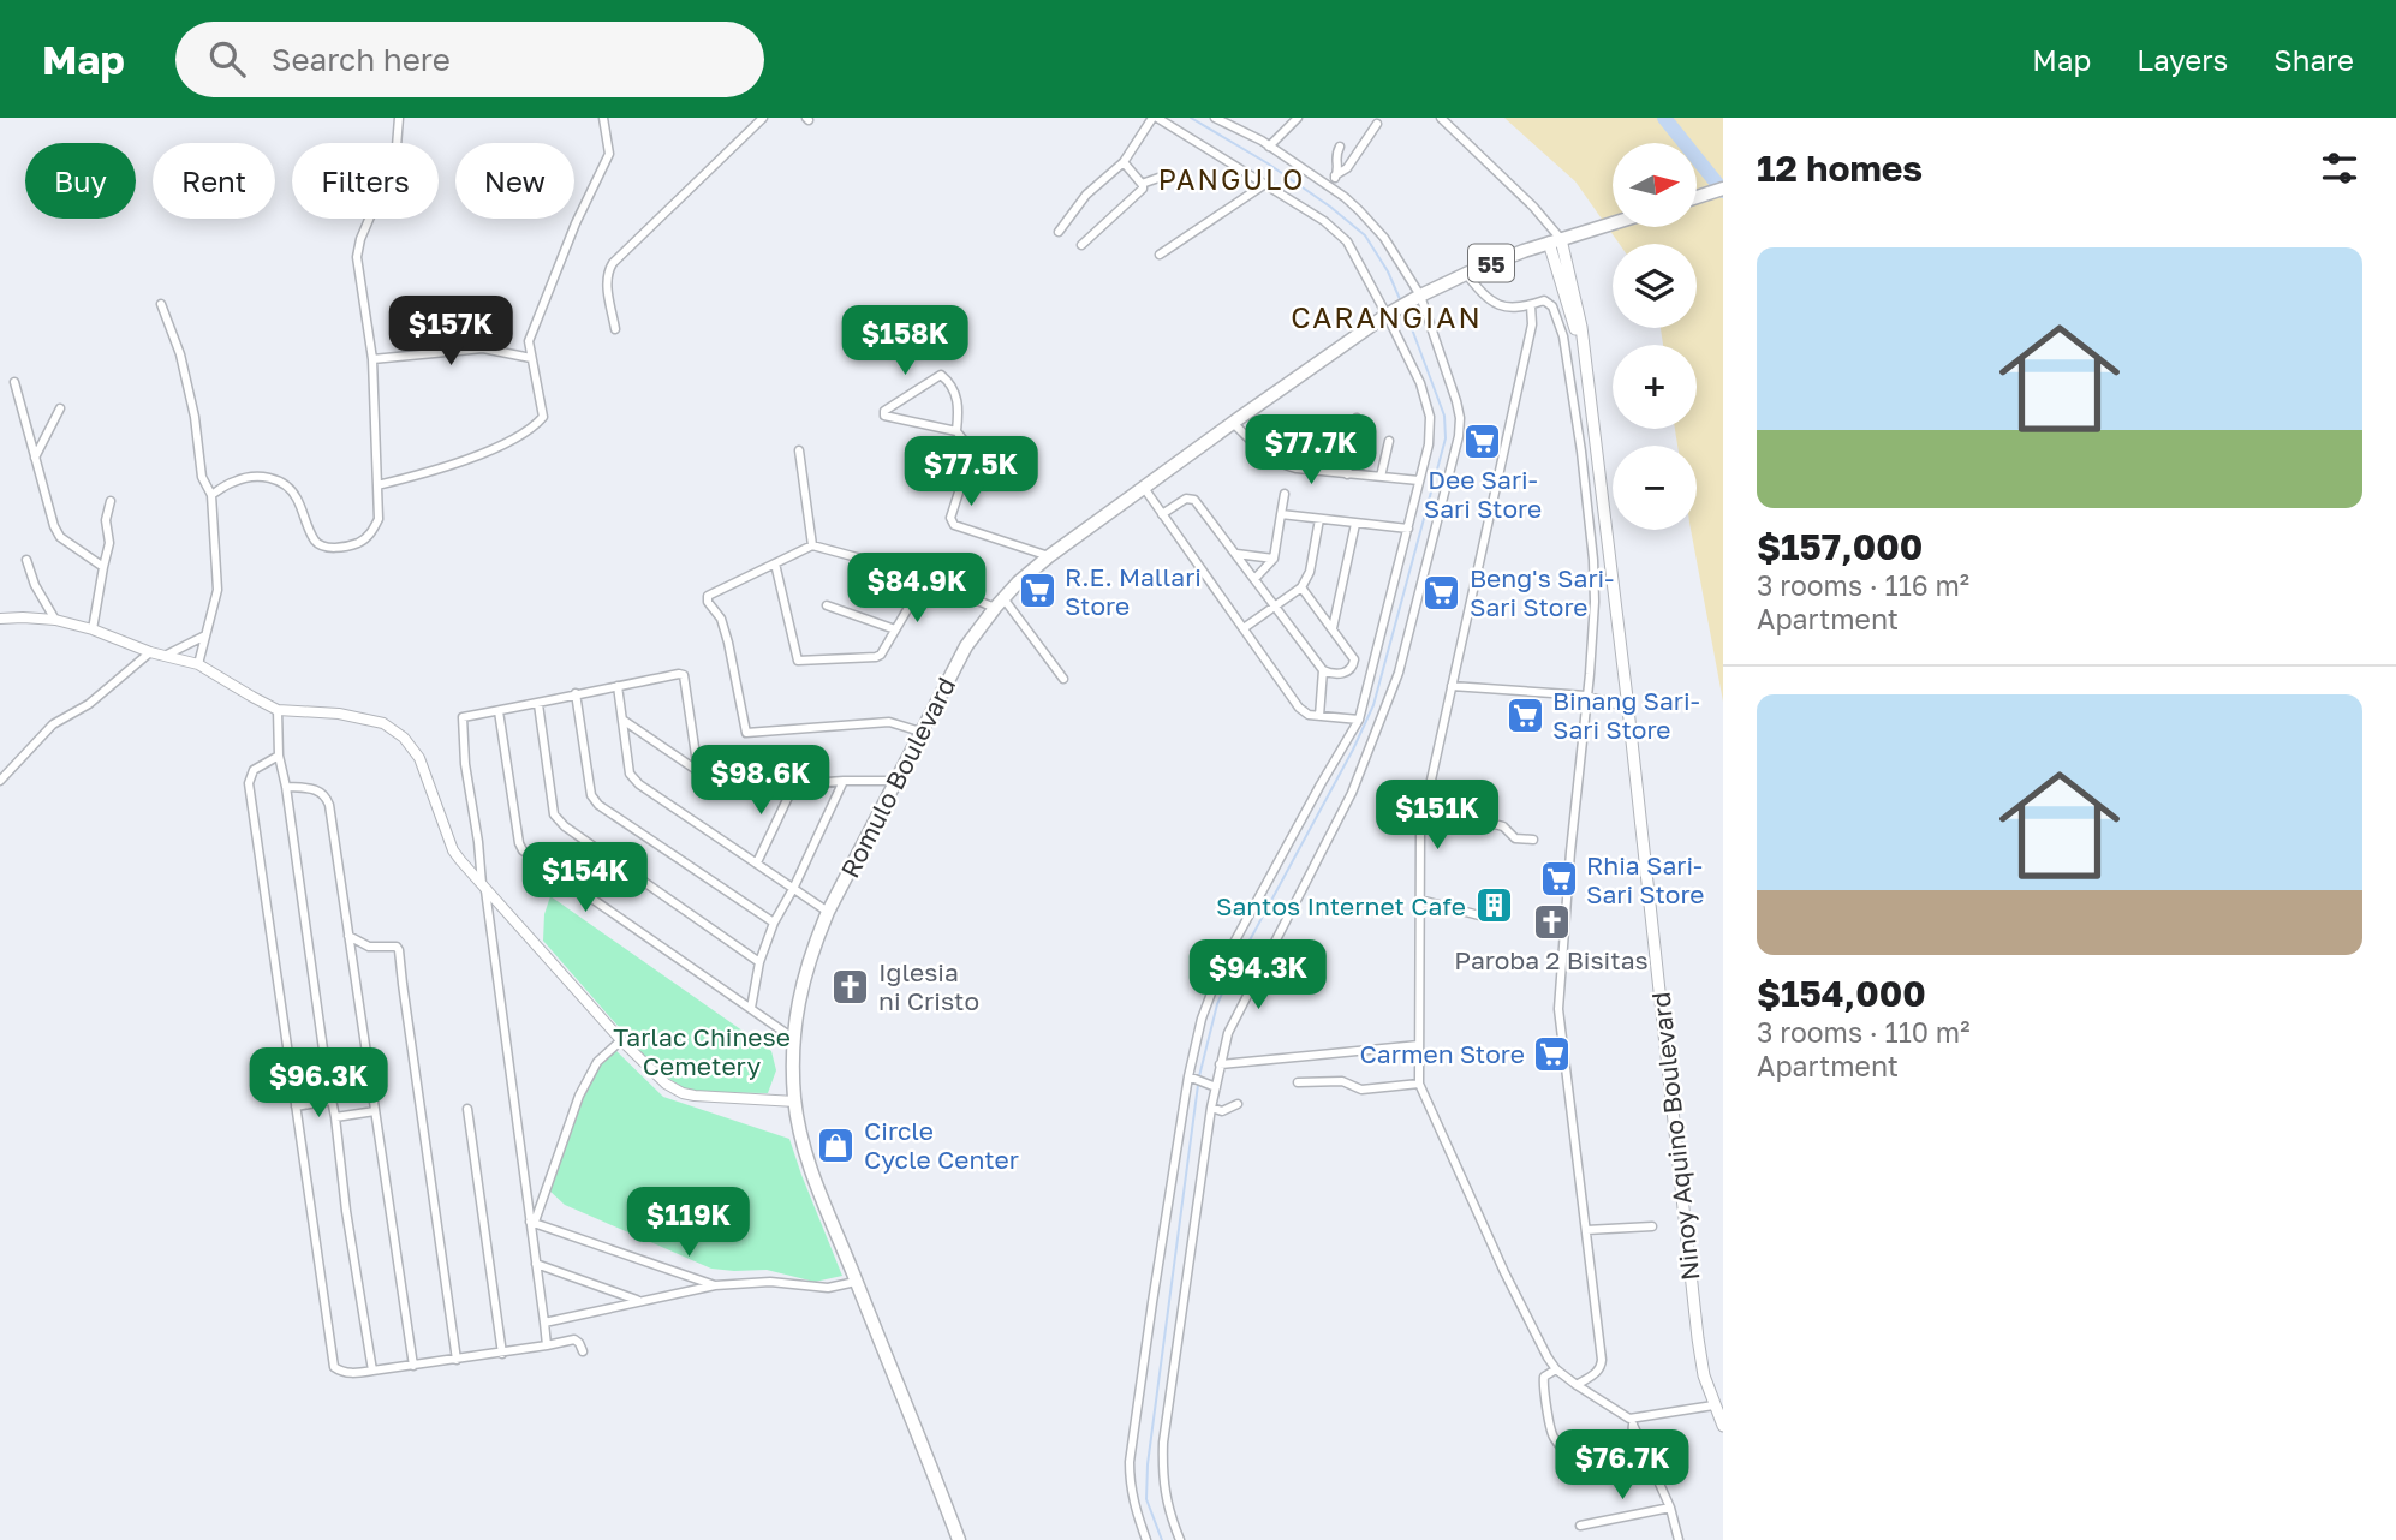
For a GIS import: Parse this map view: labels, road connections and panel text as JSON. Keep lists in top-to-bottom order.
{
  "streets": {
    "highway": ["55", "Romulo Boulevard"],
    "main road": ["Ninoy Aquino Boulevard"]
  },
  "crossings": [
    ["Romulo Boulevard", "Ninoy Aquino Boulevard"]
  ],
  "districts": ["PANGULO", "CARANGIAN"],
  "parks": ["Tarlac Chinese Cemetery"],
  "places": {
    "supermarket": [
      "Dee Sari- Sari Store",
      "R.E. Mallari Store",
      "Beng's Sari- Sari Store",
      "Binang Sari- Sari Store",
      "Rhia Sari- Sari Store",
      "Carmen Store"
    ],
    "building": ["Santos Internet Cafe"],
    "church": ["Paroba 2 Bisitas", "Iglesia ni Cristo"],
    "shop": ["Circle Cycle Center"]
  },
  "north": "right",
  "page": {
    "header": "Map",
    "search": "Search here",
    "nav": ["Map", "Layers", "Share"],
    "heading": "12 homes",
    "map_buttons": ["+", "−"],
    "chip": [
      "Buy",
      "Rent",
      "Filters",
      "New"
    ],
    "list": [
      {
        "name": "$157,000",
        "note": "3 rooms · 116 m² · Apartment"
      },
      {
        "name": "$154,000",
        "note": "3 rooms · 110 m² · Apartment"
      }
    ],
    "price": [
      "$157K",
      "$158K",
      "$77.7K",
      "$77.5K",
      "$84.9K",
      "$98.6K",
      "$151K",
      "$154K",
      "$94.3K",
      "$96.3K",
      "$119K",
      "$76.7K"
    ]
  }
}
